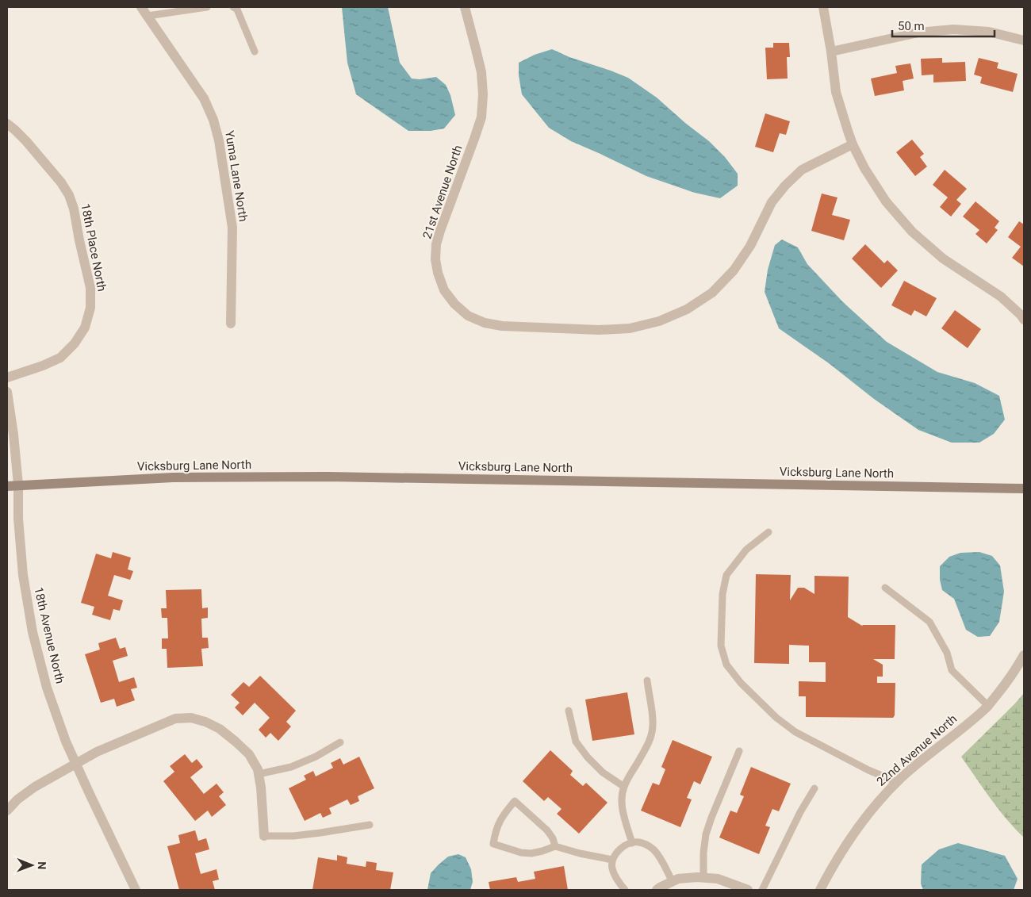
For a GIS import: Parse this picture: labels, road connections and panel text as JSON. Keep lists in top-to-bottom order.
{
  "streets": {
    "main road": ["Vicksburg Lane North"],
    "street": [
      "Yuma Lane North",
      "21st Avenue North",
      "18th Place North",
      "18th Avenue North",
      "22nd Avenue North"
    ]
  },
  "crossings": [
    ["Vicksburg Lane North", "18th Avenue North"]
  ],
  "scale_bar": "50 m",
  "north": "right"
}
